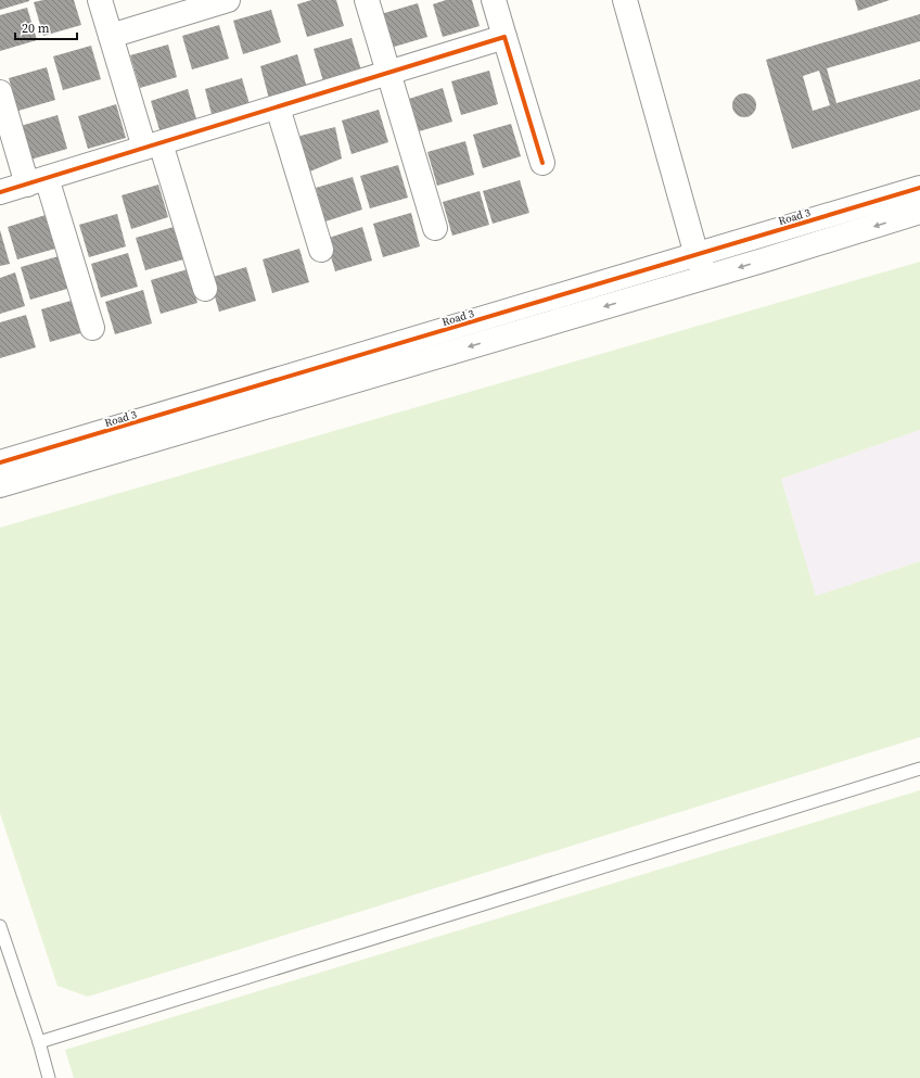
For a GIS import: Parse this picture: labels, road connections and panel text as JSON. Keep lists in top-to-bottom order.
{
  "streets": {
    "street": ["Road 3"]
  },
  "scale_bar": "20 m"
}
